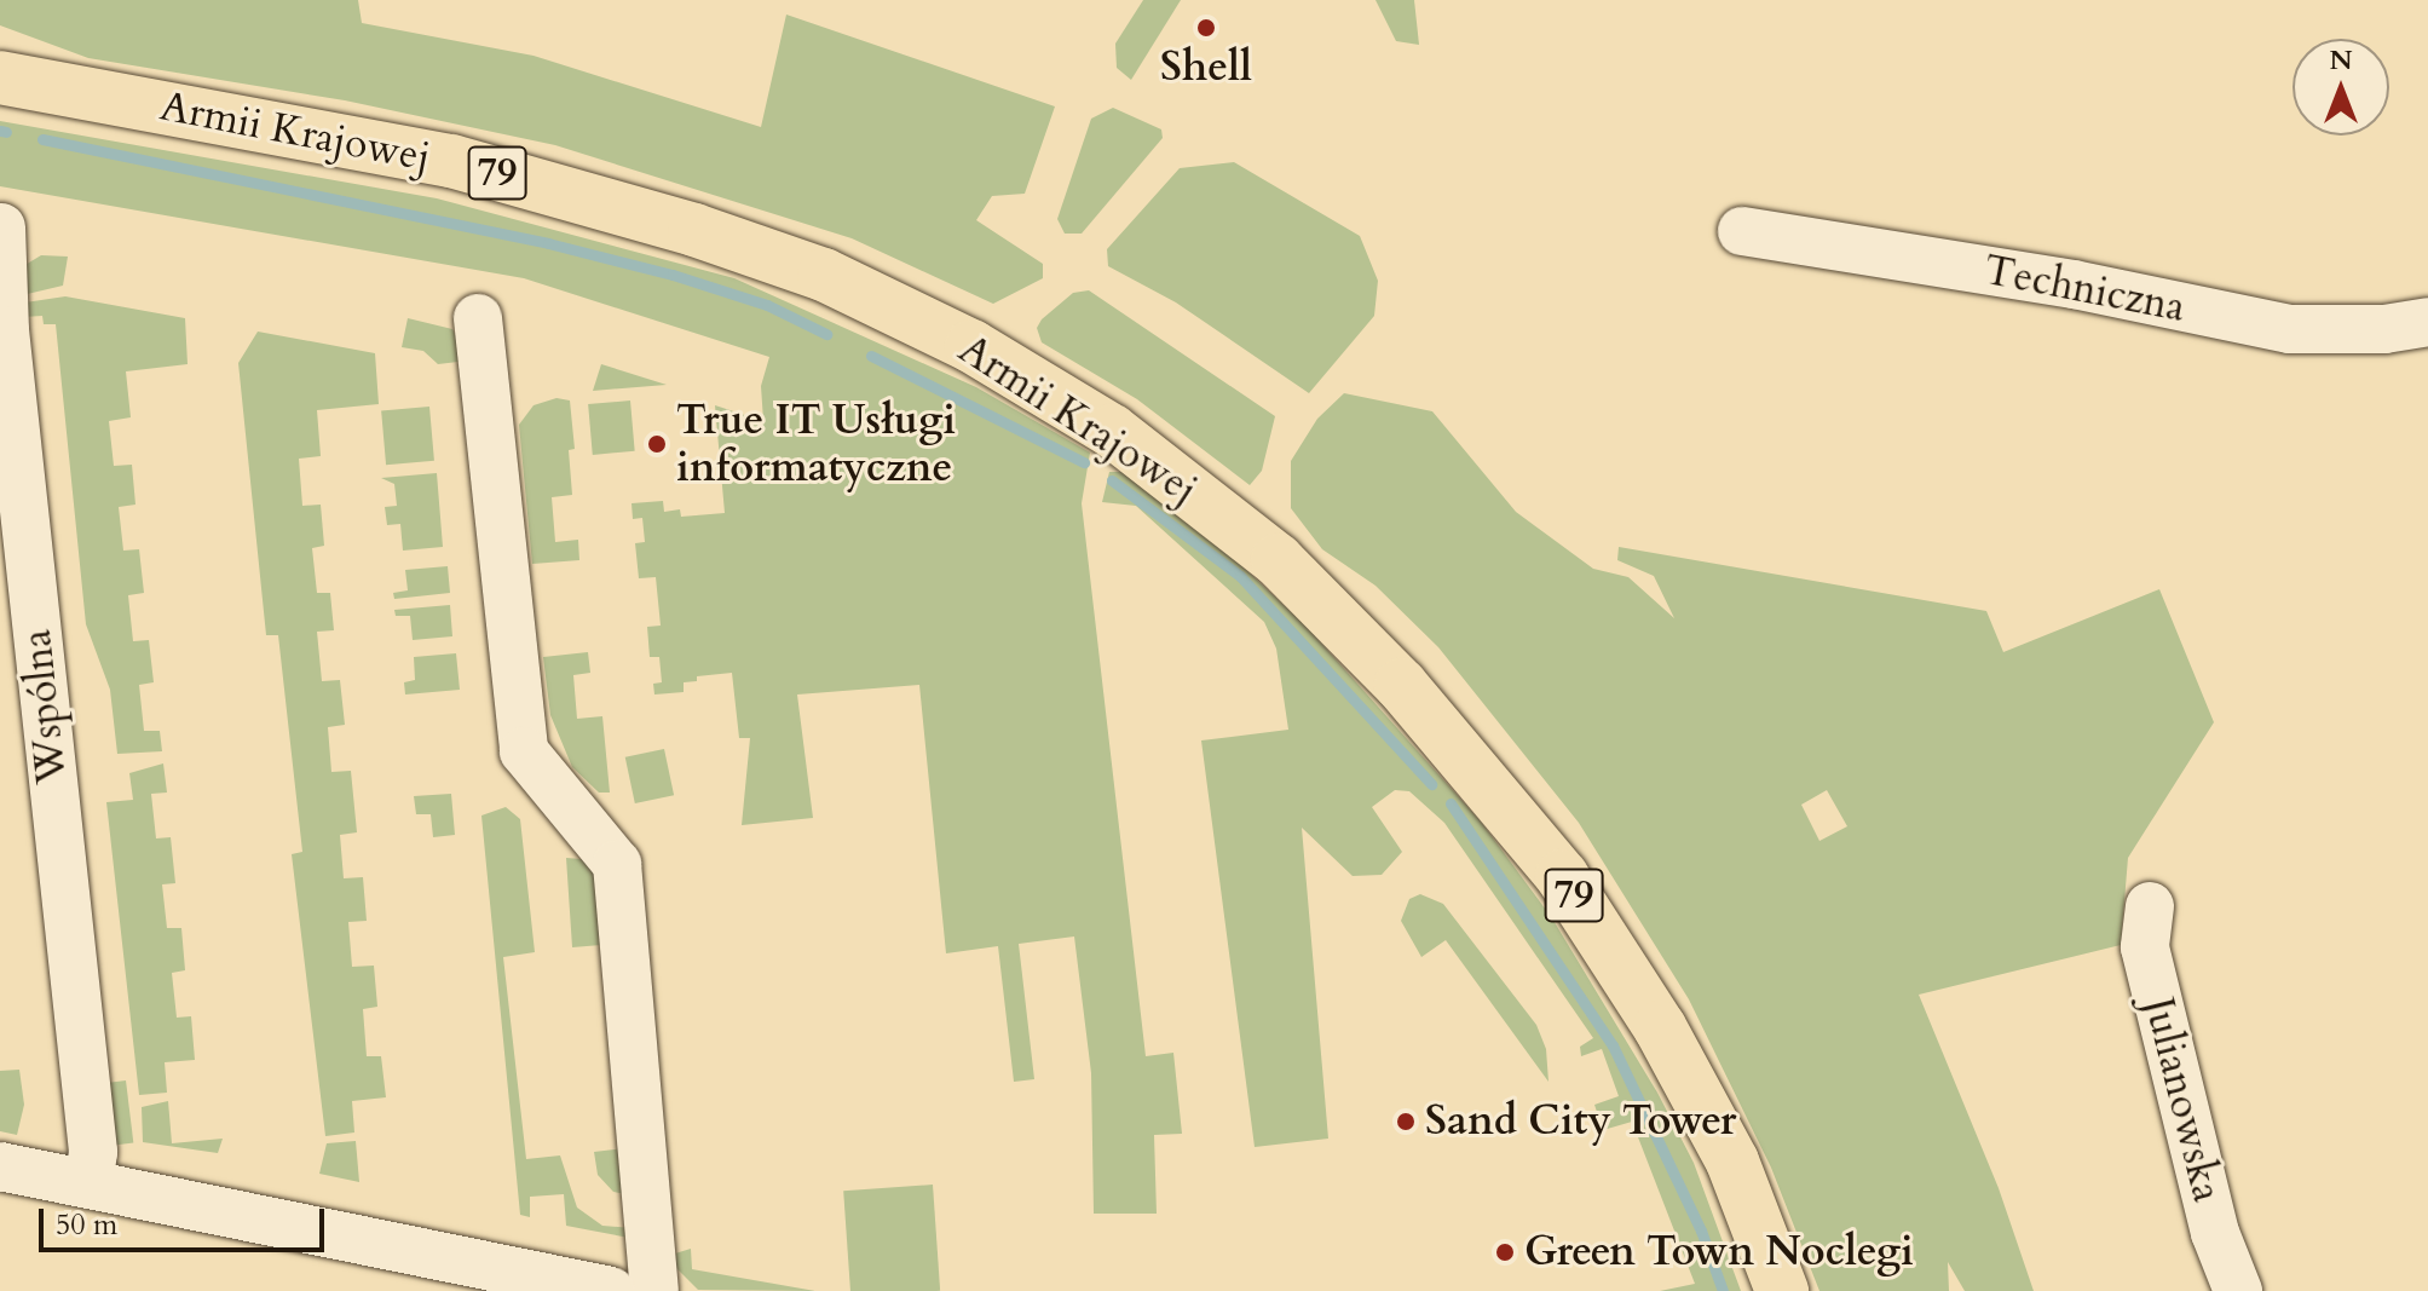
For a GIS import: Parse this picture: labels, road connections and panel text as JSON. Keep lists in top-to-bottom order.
{
  "streets": {
    "main road": ["Armii Krajowej", "79"],
    "street": ["Techniczna", "Wspólna", "Julianowska"]
  },
  "places": [
    "Shell",
    "True IT Usługi informatyczne",
    "Sand City Tower",
    "Green Town Noclegi"
  ],
  "scale_bar": "50 m",
  "north": "top"
}
